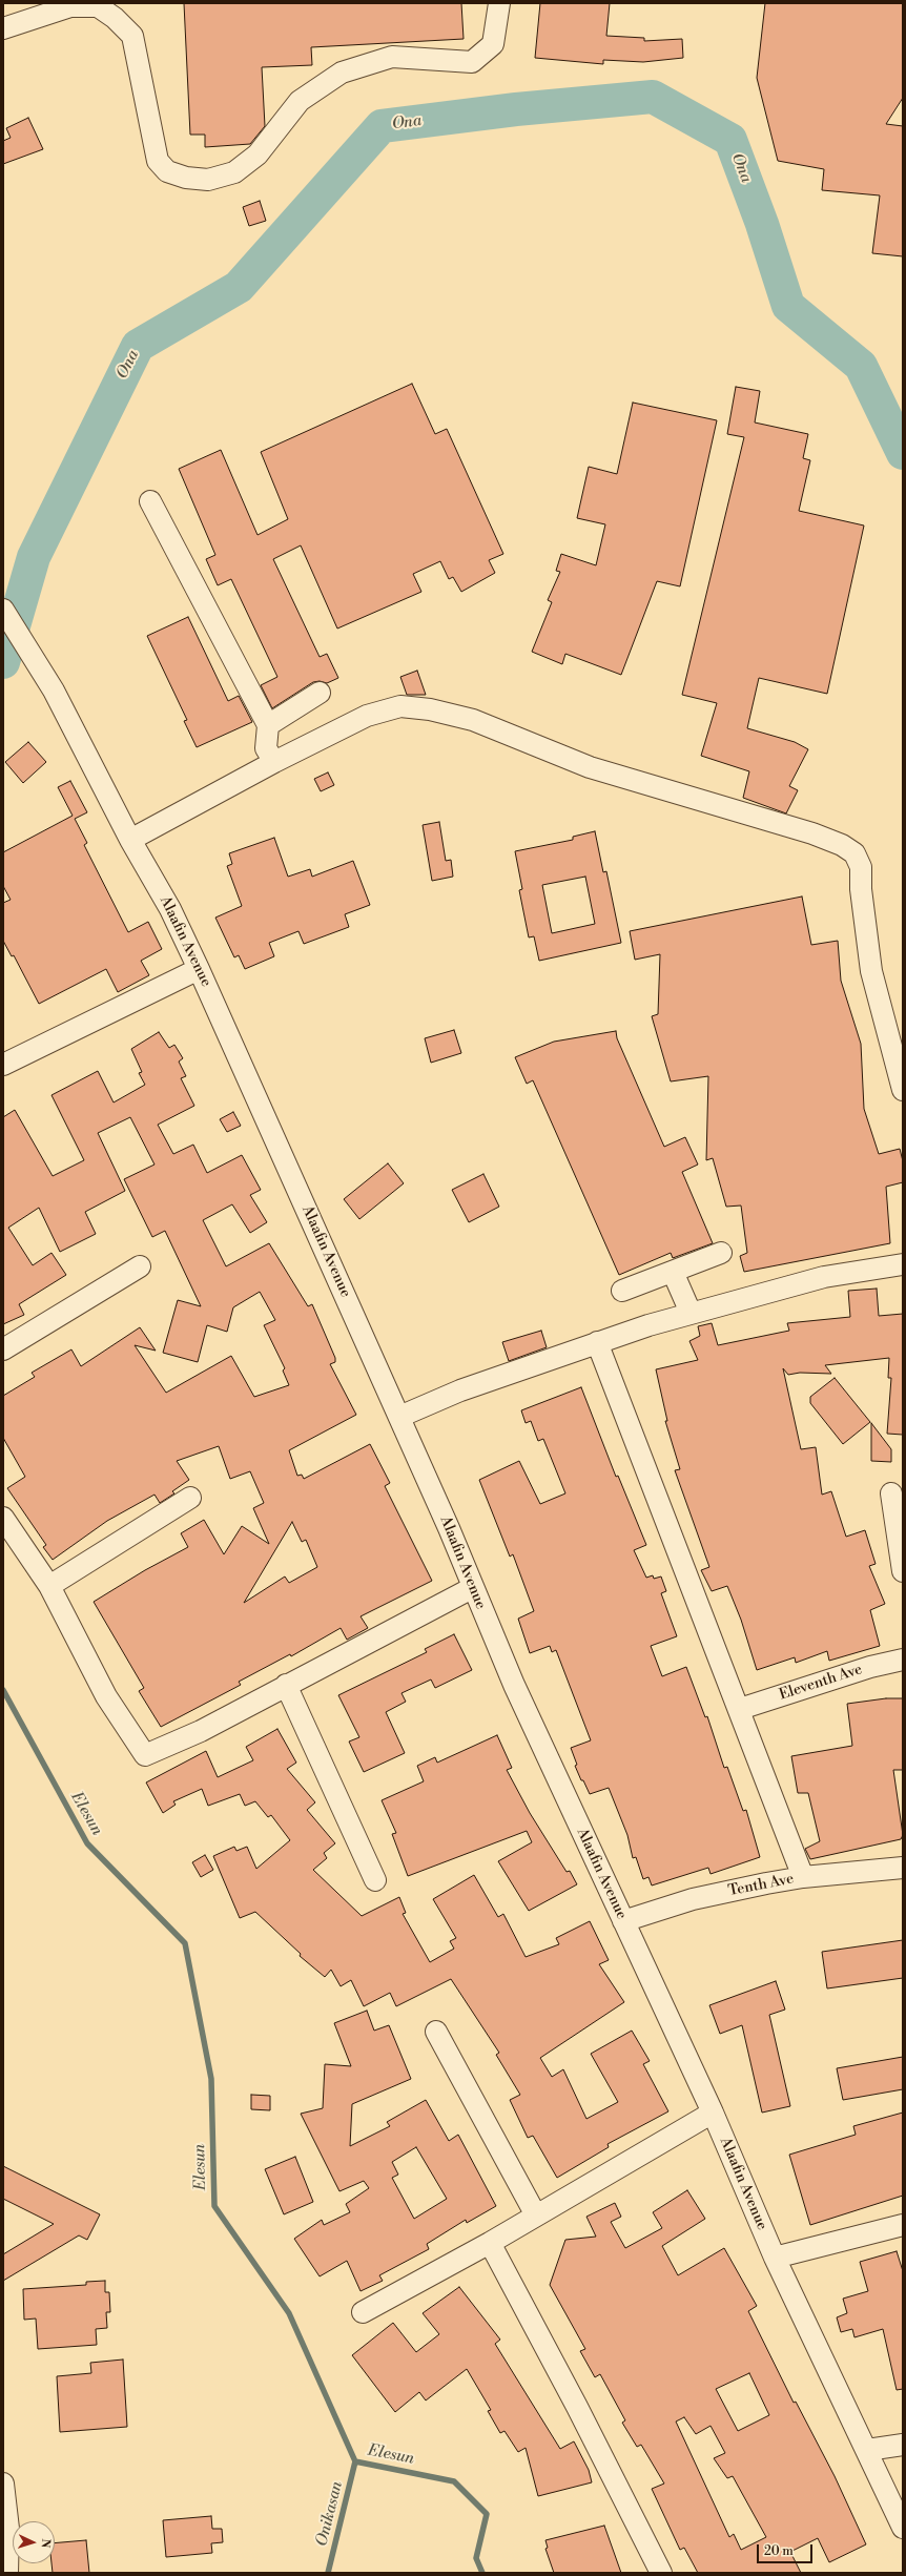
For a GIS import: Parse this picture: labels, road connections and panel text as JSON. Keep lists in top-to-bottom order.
{
  "streets": {
    "street": ["Alaafin Avenue", "Eleventh Ave", "Tenth Ave"]
  },
  "crossings": [
    ["Alaafin Avenue", "Tenth Ave"]
  ],
  "water": ["Ona", "Elesun", "Onikasan"],
  "scale_bar": "20 m",
  "north": "right"
}
